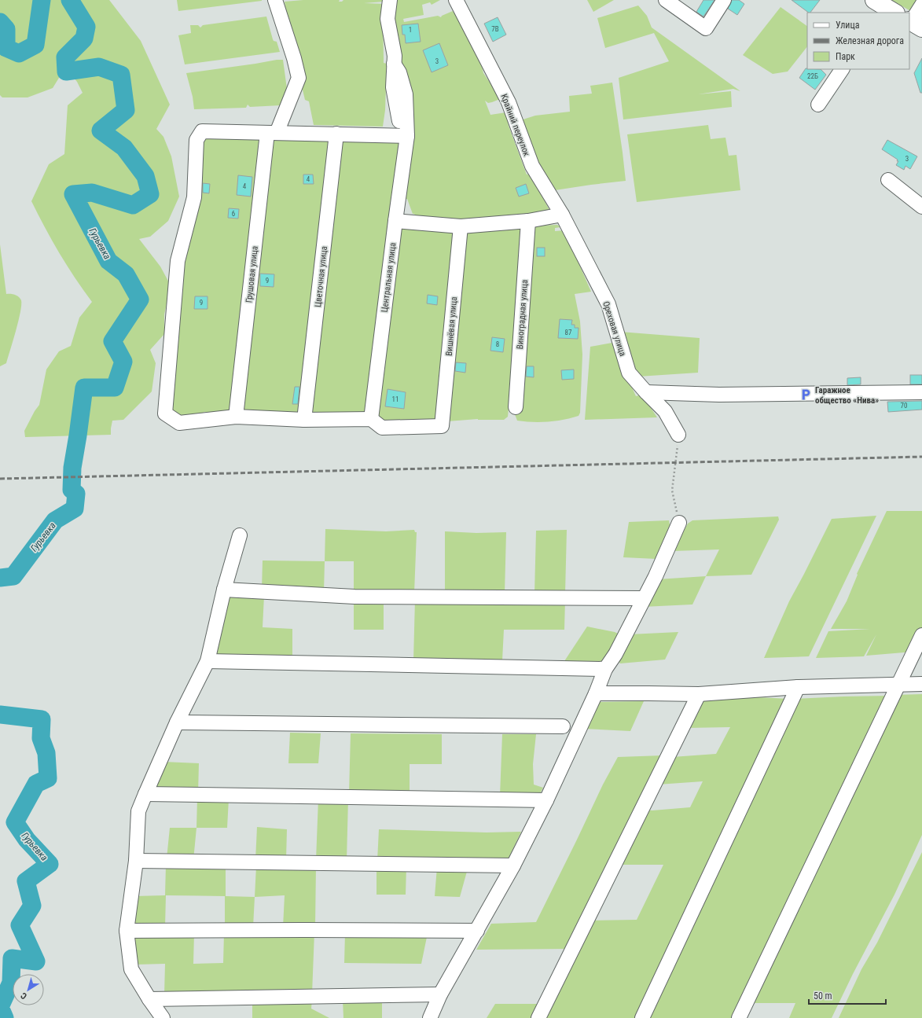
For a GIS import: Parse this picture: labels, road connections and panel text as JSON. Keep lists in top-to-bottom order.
{
  "streets": {
    "street": [
      "Крайний переулок",
      "Грушовая улица",
      "Цветочная улица",
      "Центральная улица",
      "Виноградная улица",
      "Вишнёвая улица",
      "Ореховая улица"
    ]
  },
  "crossings": [
    ["Крайний переулок", "Ореховая улица"],
    ["Центральная улица", "Вишнёвая улица"]
  ],
  "water": ["Гурьевка"],
  "places": {
    "parking": ["Гаражное общество «Нива»"]
  },
  "house_numbers": [
    "7В",
    "1",
    "3",
    "22Б",
    "3",
    "4",
    "4",
    "6",
    "9",
    "9",
    "87",
    "8",
    "11",
    "70"
  ],
  "legend": ["Улица", "Железная дорога", "Парк"],
  "scale_bar": "50 m",
  "north": "bottom left"
}
